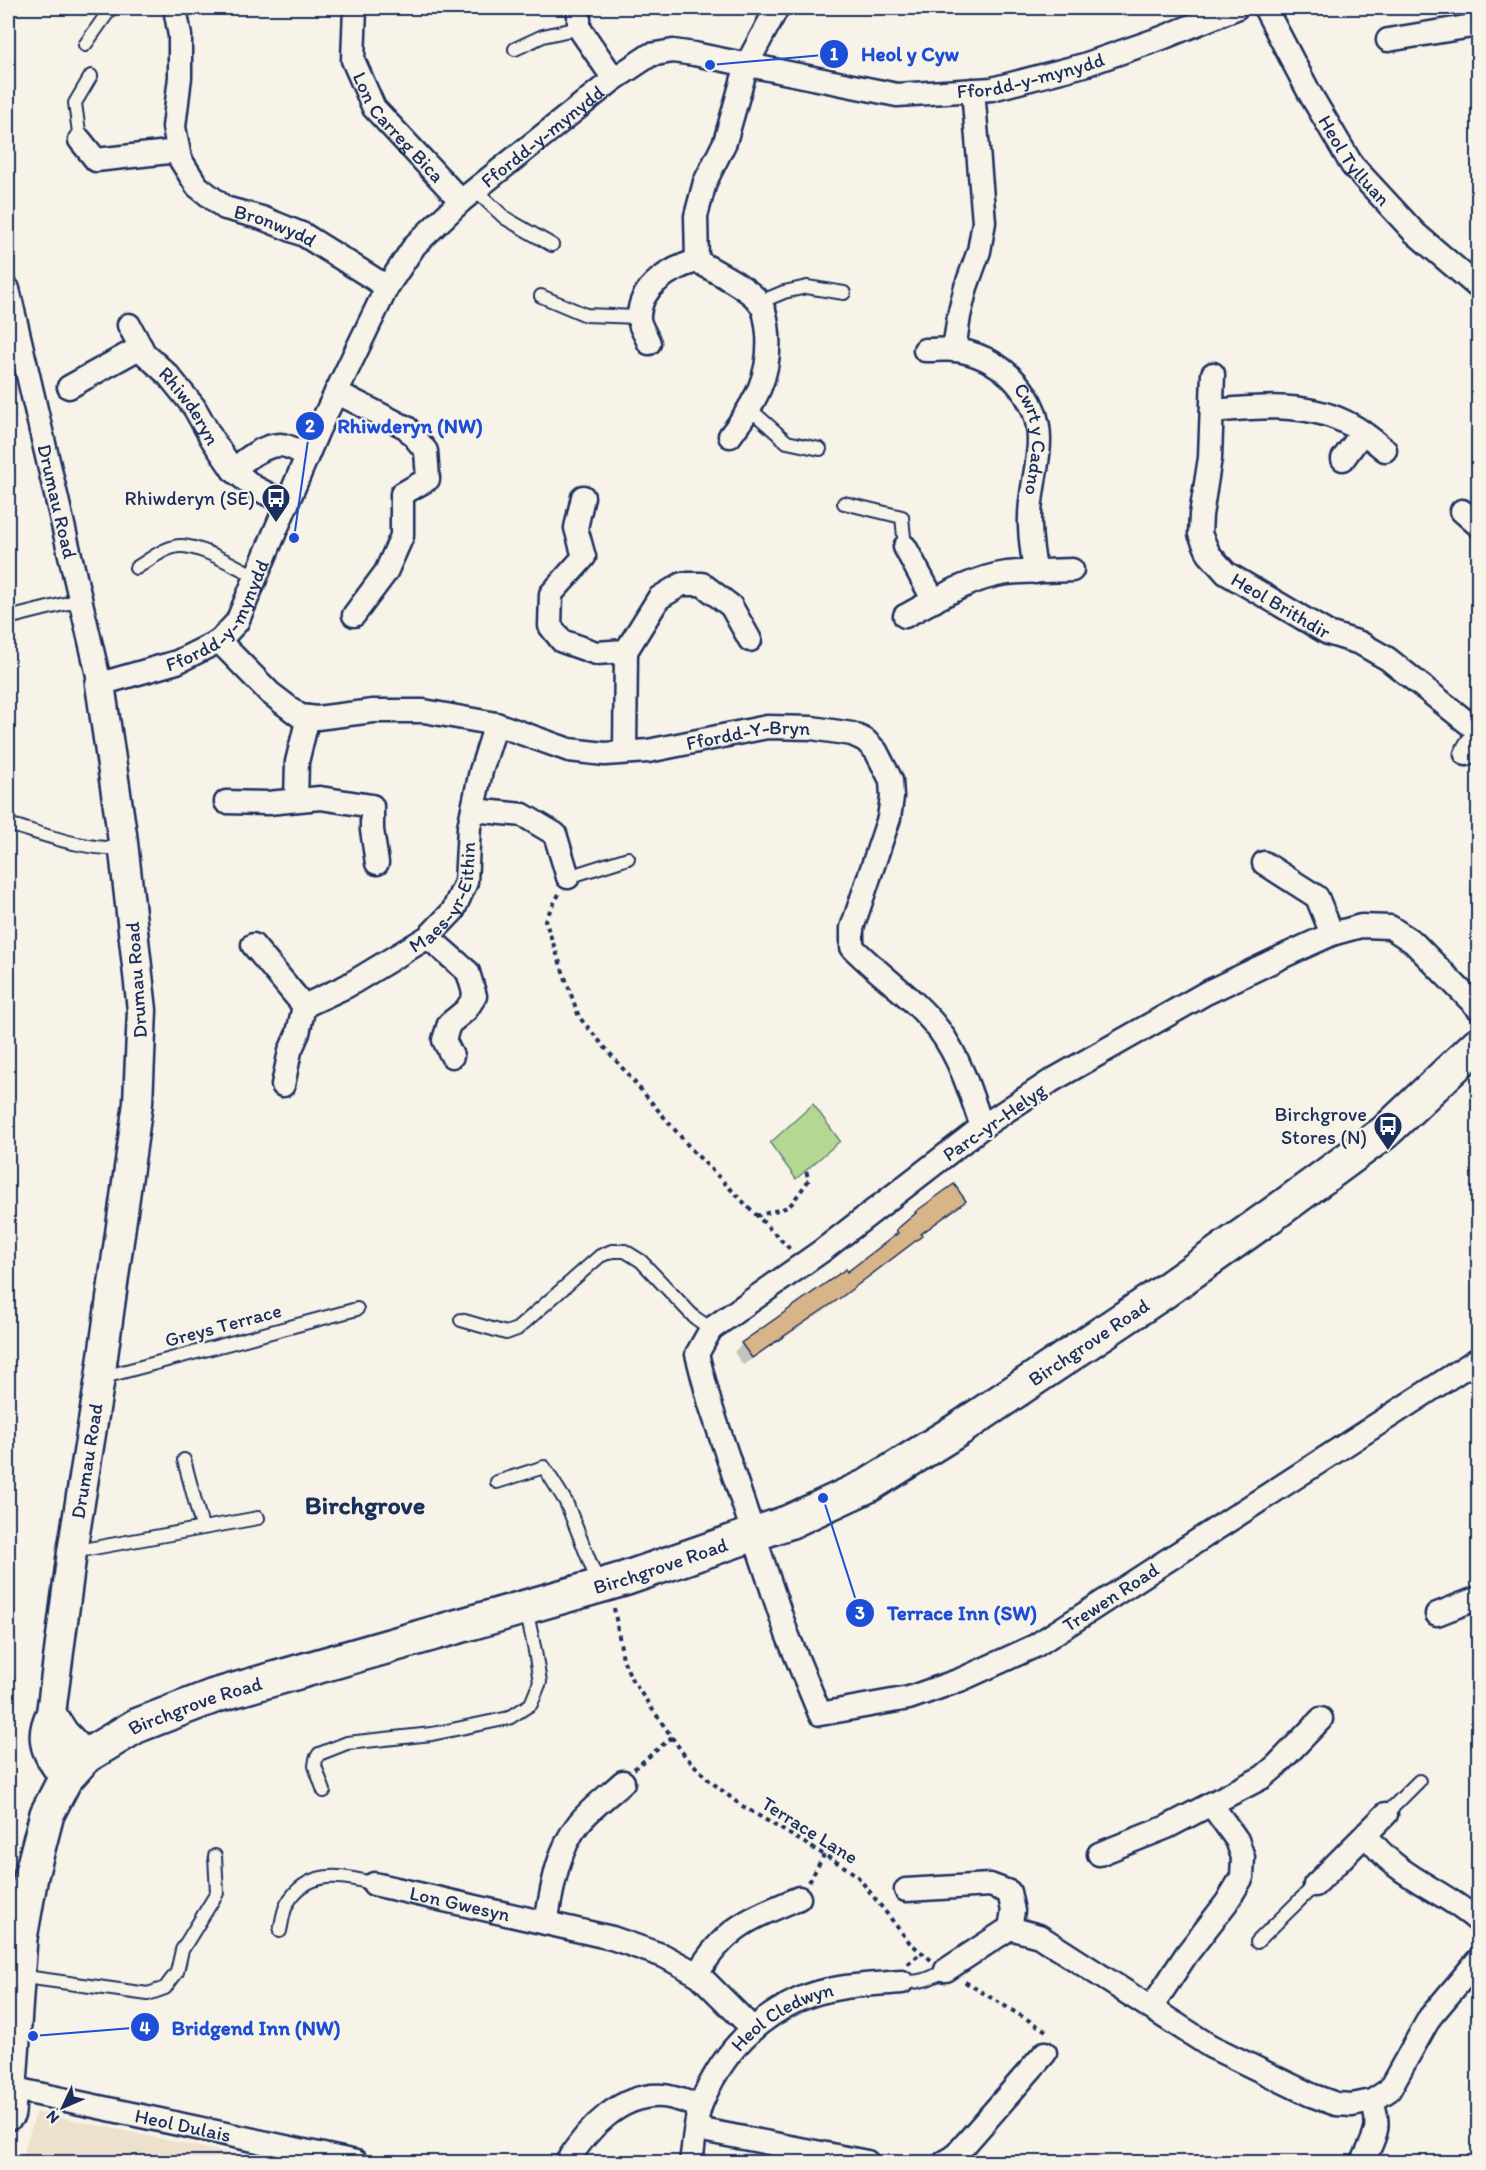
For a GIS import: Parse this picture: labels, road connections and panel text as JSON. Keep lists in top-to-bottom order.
{
  "streets": {
    "main road": ["Birchgrove Road"],
    "street": [
      "Ffordd-y-mynydd",
      "Lon Carreg Bica",
      "Heol Tylluan",
      "Bronwydd",
      "Rhiwderyn",
      "Cwrt y Cadno",
      "Drumau Road",
      "Heol Brithdir",
      "Ffordd-Y-Bryn",
      "Maes-yr-Eithin",
      "Parc-yr-Helyg",
      "Trewen Road",
      "Lon Gwesyn",
      "Heol Cledwyn",
      "Heol Dulais"
    ],
    "lane": ["Greys Terrace"],
    "path": ["Terrace Lane"]
  },
  "crossings": [
    ["Ffordd-y-mynydd", "Lon Carreg Bica"],
    ["Ffordd-y-mynydd", "Bronwydd"],
    ["Ffordd-y-mynydd", "Rhiwderyn"],
    ["Ffordd-y-mynydd", "Drumau Road"],
    ["Drumau Road", "Greys Terrace"],
    ["Drumau Road", "Birchgrove Road"],
    ["Ffordd-Y-Bryn", "Maes-yr-Eithin"],
    ["Ffordd-Y-Bryn", "Parc-yr-Helyg"],
    ["Birchgrove Road", "Trewen Road"],
    ["Birchgrove Road", "Terrace Lane"],
    ["Lon Gwesyn", "Heol Cledwyn"]
  ],
  "districts": ["Birchgrove"],
  "places": {
    "other": [
      "Heol y Cyw",
      "Rhiwderyn (NW)",
      "Terrace Inn (SW)",
      "Bridgend Inn (NW)"
    ],
    "bus stop": ["Rhiwderyn (SE)", "Birchgrove Stores (N)"]
  },
  "north": "bottom left"
}
